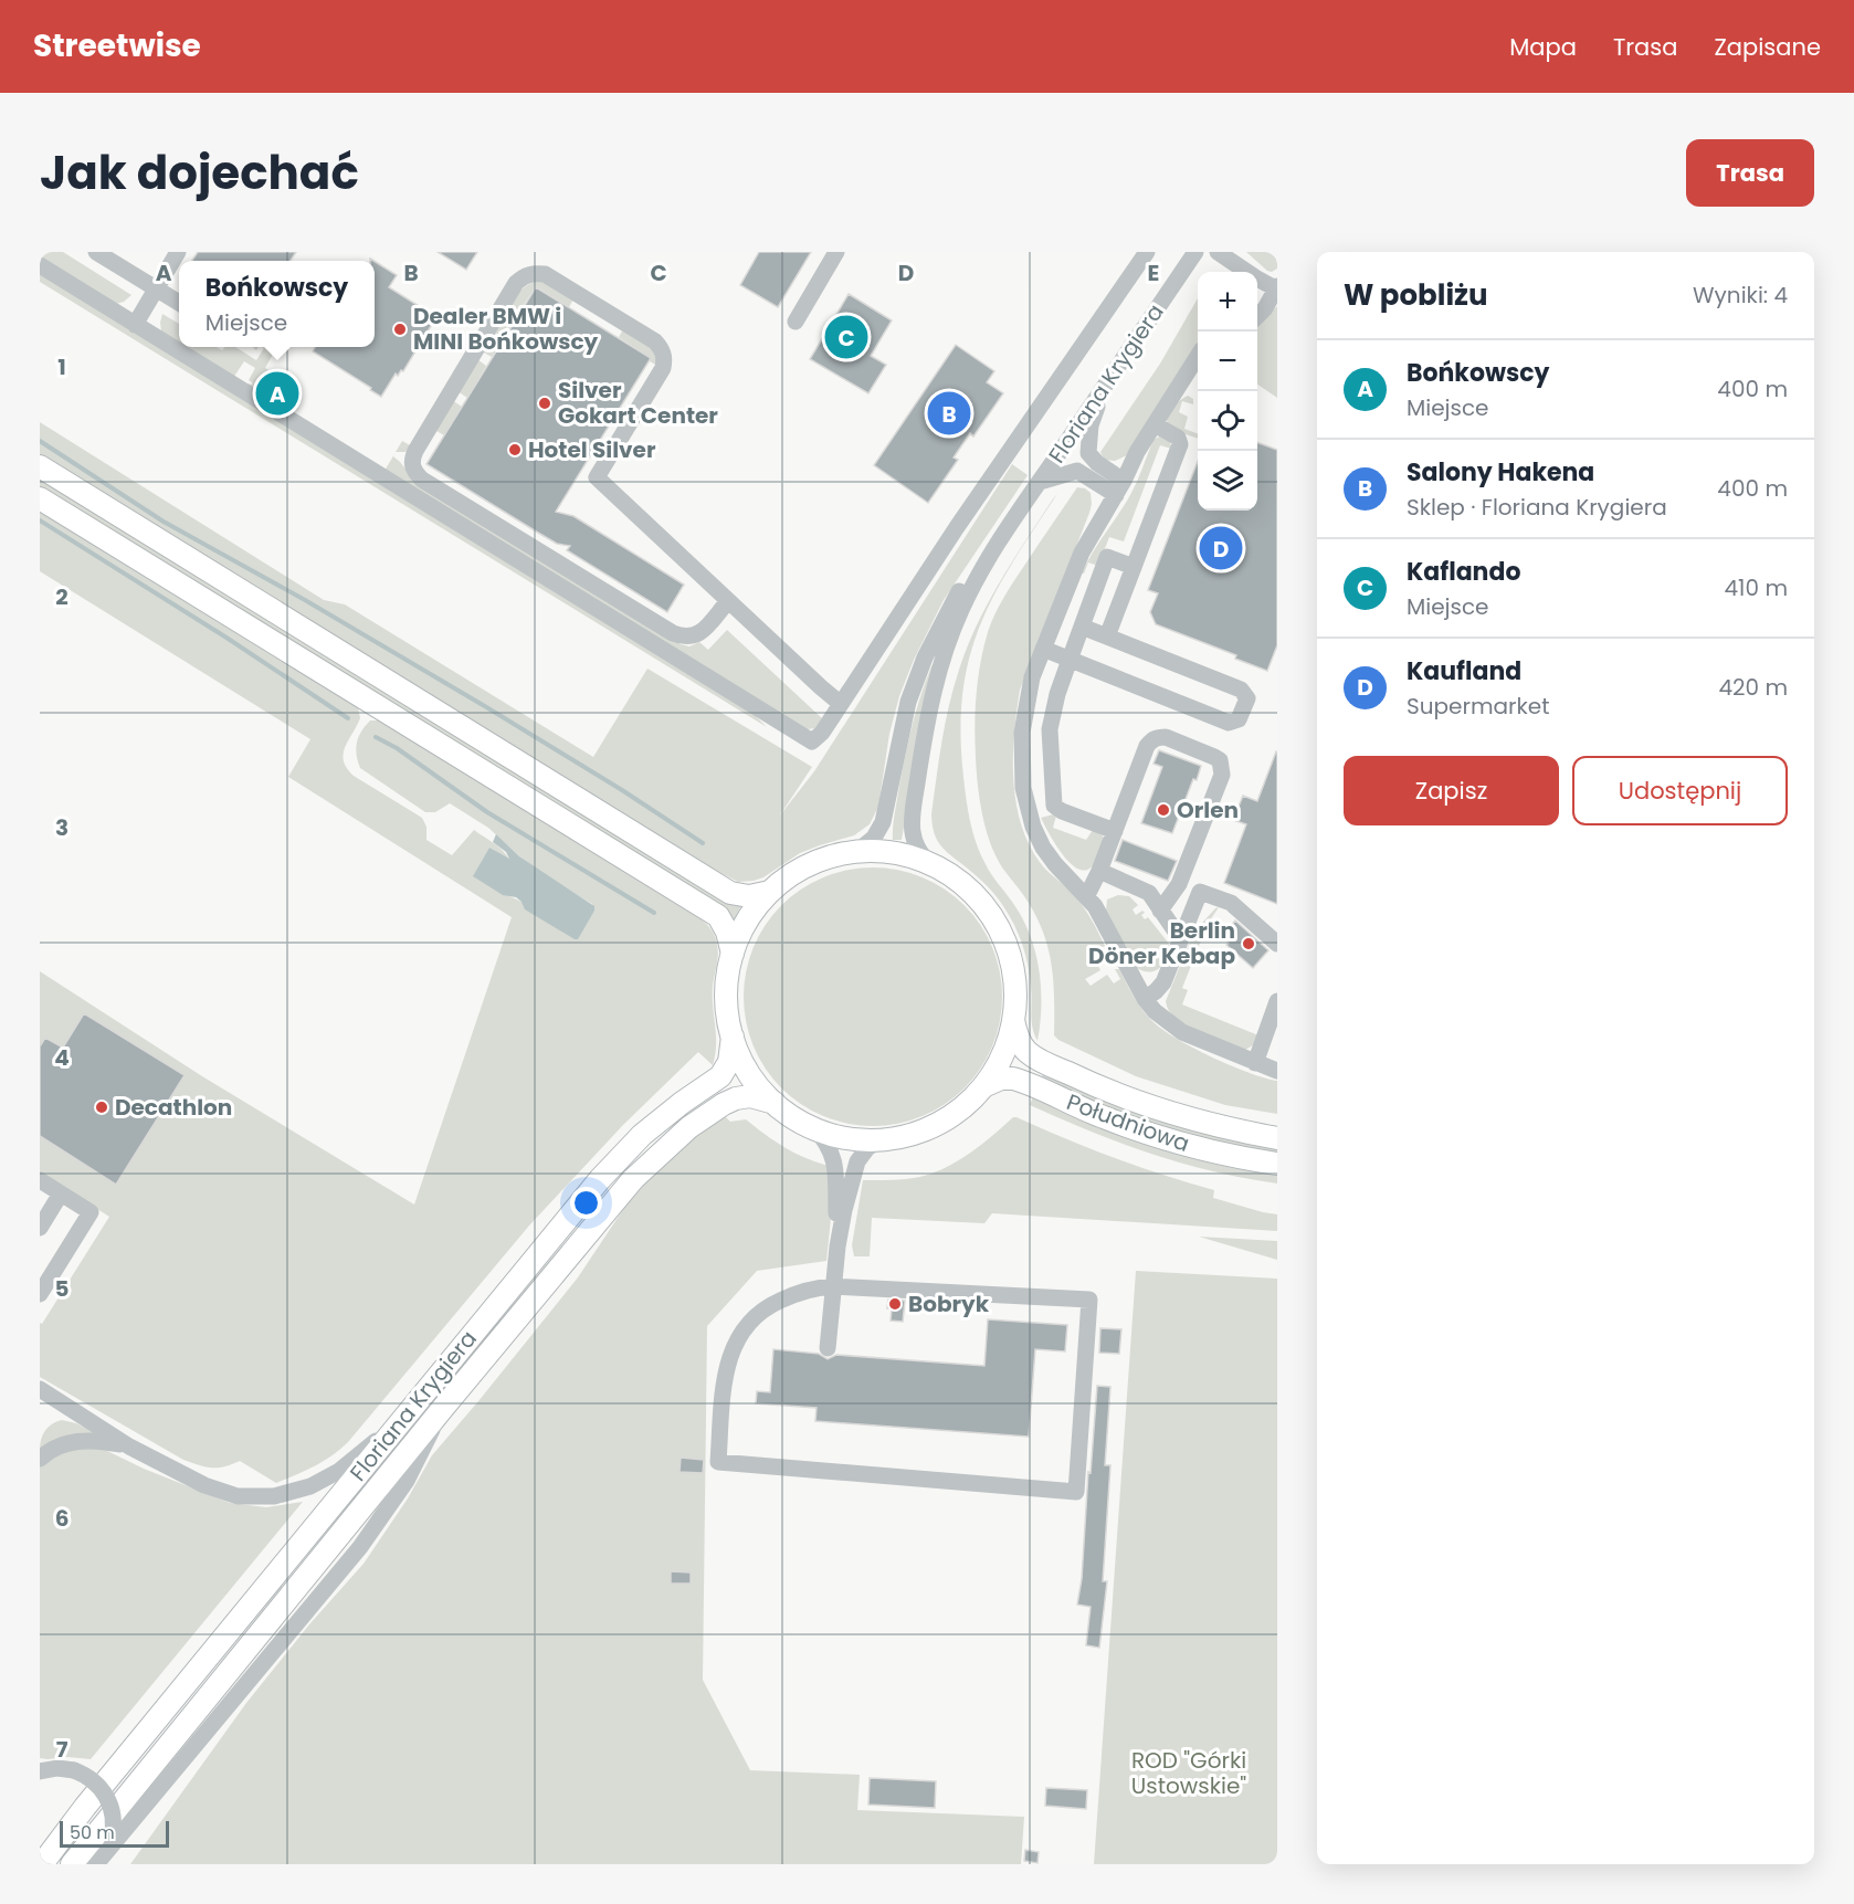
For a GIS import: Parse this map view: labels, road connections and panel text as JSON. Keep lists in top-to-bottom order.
{
  "streets": {
    "main road": ["Floriana Krygiera", "Południowa"]
  },
  "parks": ["ROD \"Górki Ustowskie\""],
  "places": [
    "Dealer BMW i MINI Bońkowscy",
    "Silver Gokart Center",
    "Hotel Silver",
    "Orlen",
    "Berlin Döner Kebap",
    "Decathlon",
    "Bobryk"
  ],
  "scale_bar": "50 m",
  "page": {
    "header": "Streetwise",
    "nav": ["Mapa", "Trasa", "Zapisane"],
    "title": "Jak dojechać",
    "buttons": [
      "Trasa",
      ["Zapisz", "Udostępnij"]
    ],
    "heading": ["W pobliżu", "Wyniki: 4"],
    "popup": ["Bońkowscy", "Miejsce"],
    "map_buttons": ["+", "−"],
    "pins": [
      "C",
      "A",
      "B",
      "D"
    ],
    "list": [
      {
        "mark": "A",
        "name": "Bońkowscy",
        "note": "Miejsce",
        "value": "400 m"
      },
      {
        "mark": "B",
        "name": "Salony Hakena",
        "note": "Sklep · Floriana Krygiera",
        "value": "400 m"
      },
      {
        "mark": "C",
        "name": "Kaflando",
        "note": "Miejsce",
        "value": "410 m"
      },
      {
        "mark": "D",
        "name": "Kaufland",
        "note": "Supermarket",
        "value": "420 m"
      }
    ],
    "scale": "50 m"
  },
  "grid": {
    "columns": [
      "A",
      "B",
      "C",
      "D",
      "E"
    ],
    "rows": [
      "1",
      "2",
      "3",
      "4",
      "5",
      "6",
      "7"
    ]
  }
}
